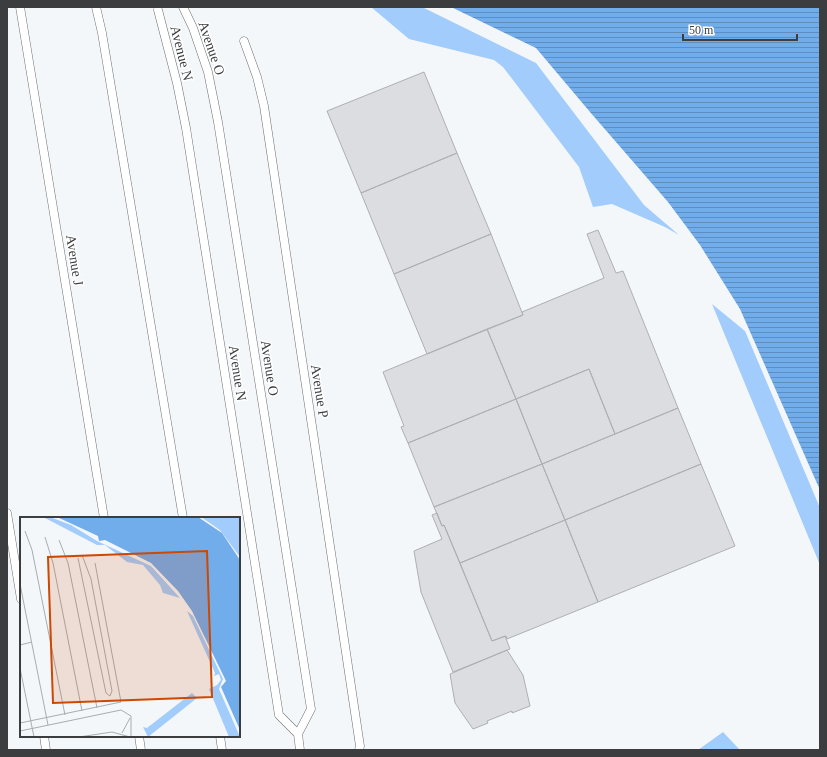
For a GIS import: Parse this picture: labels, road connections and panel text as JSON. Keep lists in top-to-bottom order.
{
  "streets": {
    "lane": [
      "Avenue O",
      "Avenue N",
      "Avenue J",
      "Avenue P"
    ]
  },
  "crossings": [
    ["Avenue O", "Avenue N"]
  ],
  "scale_bar": "50 m"
}
